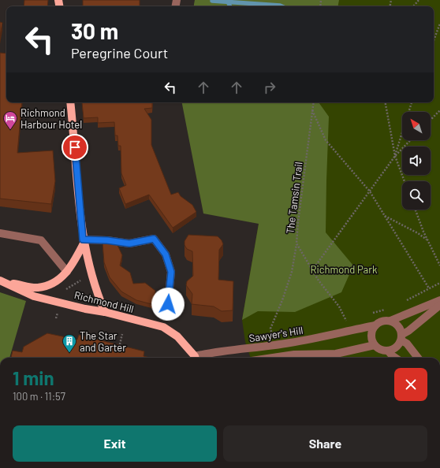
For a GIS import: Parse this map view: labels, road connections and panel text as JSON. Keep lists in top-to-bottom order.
{
  "streets": {
    "main road": ["Richmond Hill"],
    "street": ["Sawyer's Hill"],
    "path": ["The Tamsin Trail"]
  },
  "parks": ["Richmond Park"],
  "places": {
    "hotel": ["Richmond Harbour Hotel"],
    "building": ["The Star and Garter"]
  },
  "north": "top left",
  "page": {
    "turn": ["30 m", "Peregrine Court"],
    "heading": ["1 min", "100 m · 11:57"],
    "buttons": ["Exit", "Share"]
  }
}
